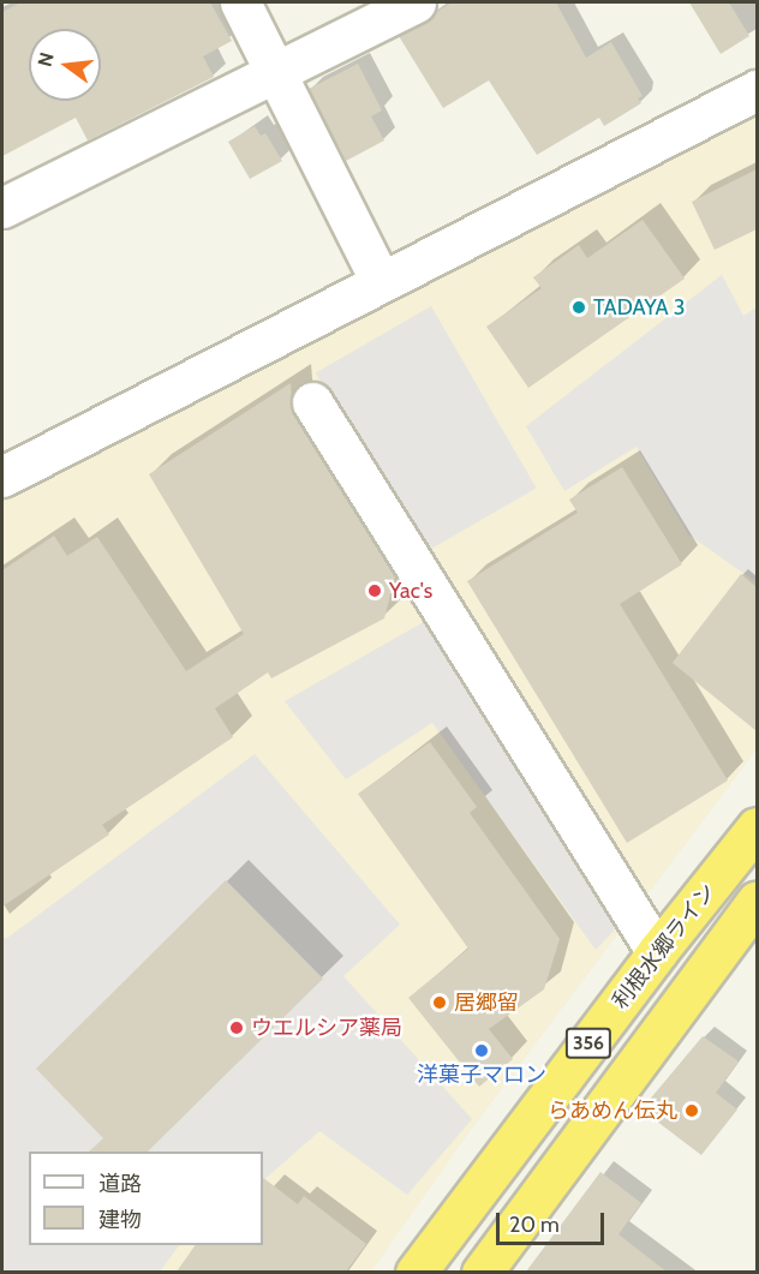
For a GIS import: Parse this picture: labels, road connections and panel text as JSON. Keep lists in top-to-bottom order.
{
  "streets": {
    "highway": ["利根水郷ライン", "356"]
  },
  "places": [
    "TADAYA 3",
    "Yac's",
    "居郷留",
    "ウエルシア薬局",
    "洋菓子マロン",
    "らあめん伝丸"
  ],
  "legend": ["道路", "建物"],
  "scale_bar": "20 m",
  "north": "left"
}
